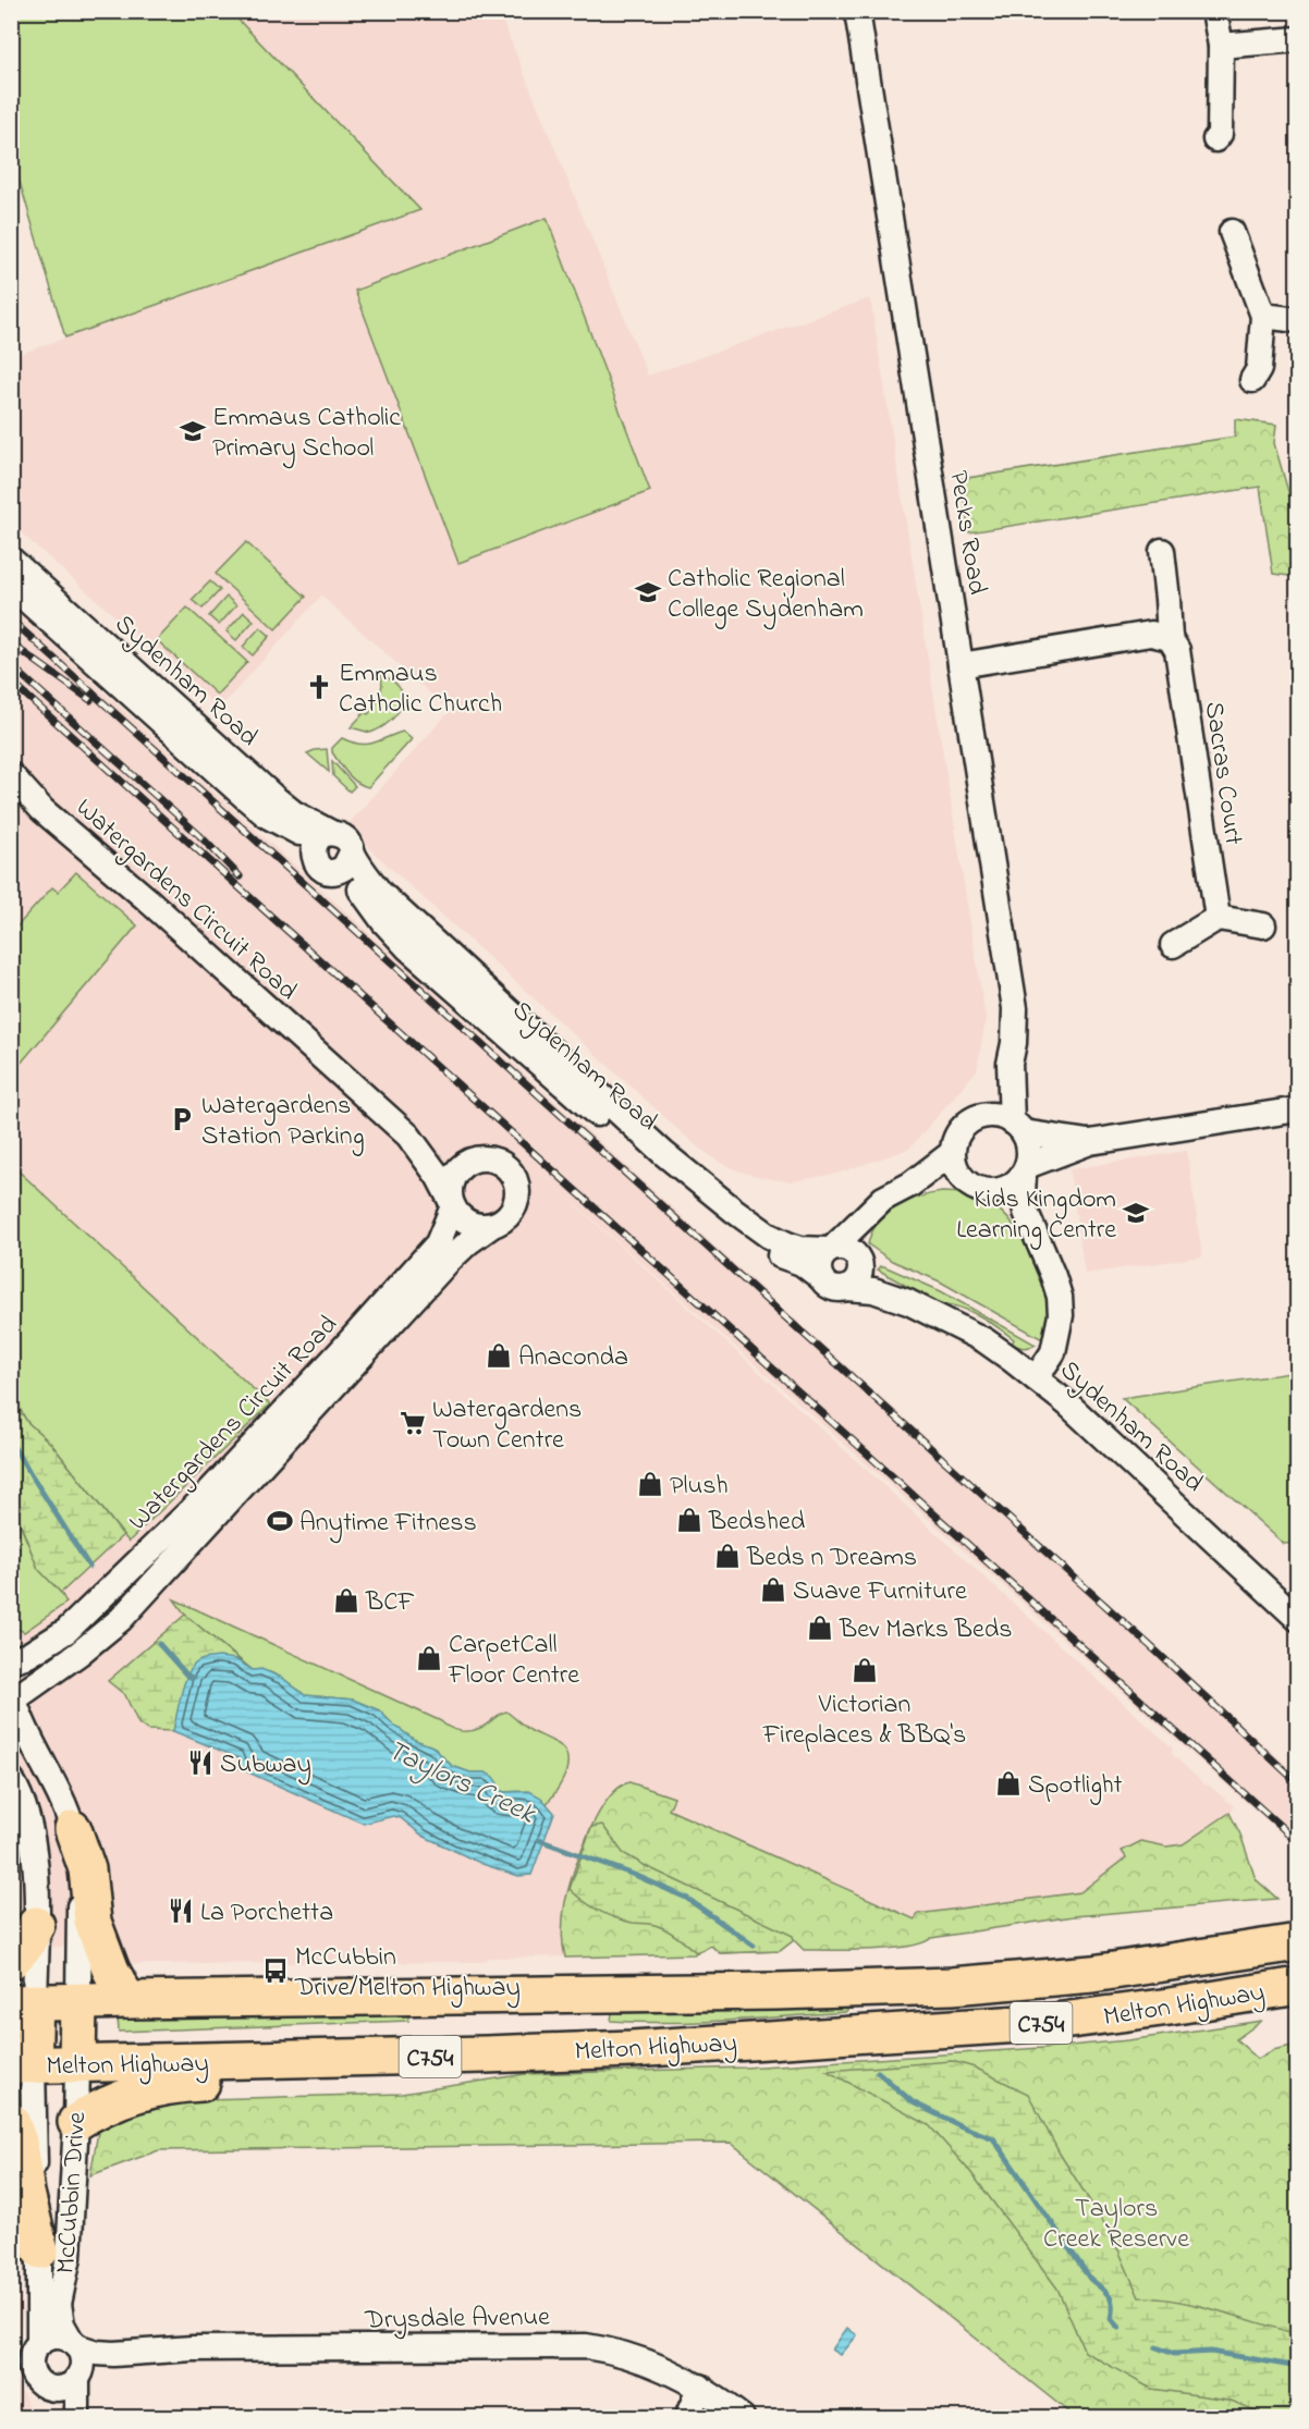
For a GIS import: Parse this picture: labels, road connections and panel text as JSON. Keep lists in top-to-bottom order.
{
  "streets": {
    "highway": ["Melton Highway", "C754", "McCubbin Drive"],
    "street": [
      "Pecks Road",
      "Sydenham Road",
      "Sacras Court",
      "Watergardens Circuit Road",
      "Drysdale Avenue"
    ]
  },
  "crossings": [
    ["Watergardens Circuit Road", "Melton Highway"],
    ["Watergardens Circuit Road", "McCubbin Drive"],
    ["Melton Highway", "McCubbin Drive"],
    ["McCubbin Drive", "Drysdale Avenue"]
  ],
  "water": ["Taylors Creek"],
  "parks": ["Taylors Creek Reserve"],
  "places": {
    "school or university": ["Emmaus Catholic Primary School", "Catholic Regional College Sydenham", "Kids Kingdom Learning Centre"],
    "church": ["Emmaus Catholic Church"],
    "parking": ["Watergardens Station Parking"],
    "shop": [
      "Anaconda",
      "Plush",
      "Bedshed",
      "Beds n Dreams",
      "Suave Furniture",
      "BCF",
      "Bev Marks Beds",
      "CarpetCall Floor Centre",
      "Victorian Fireplaces & BBQ's",
      "Spotlight"
    ],
    "supermarket": ["Watergardens Town Centre"],
    "sports": ["Anytime Fitness"],
    "restaurant": ["Subway", "La Porchetta"],
    "bus stop": ["McCubbin Drive/Melton Highway"]
  }
}
